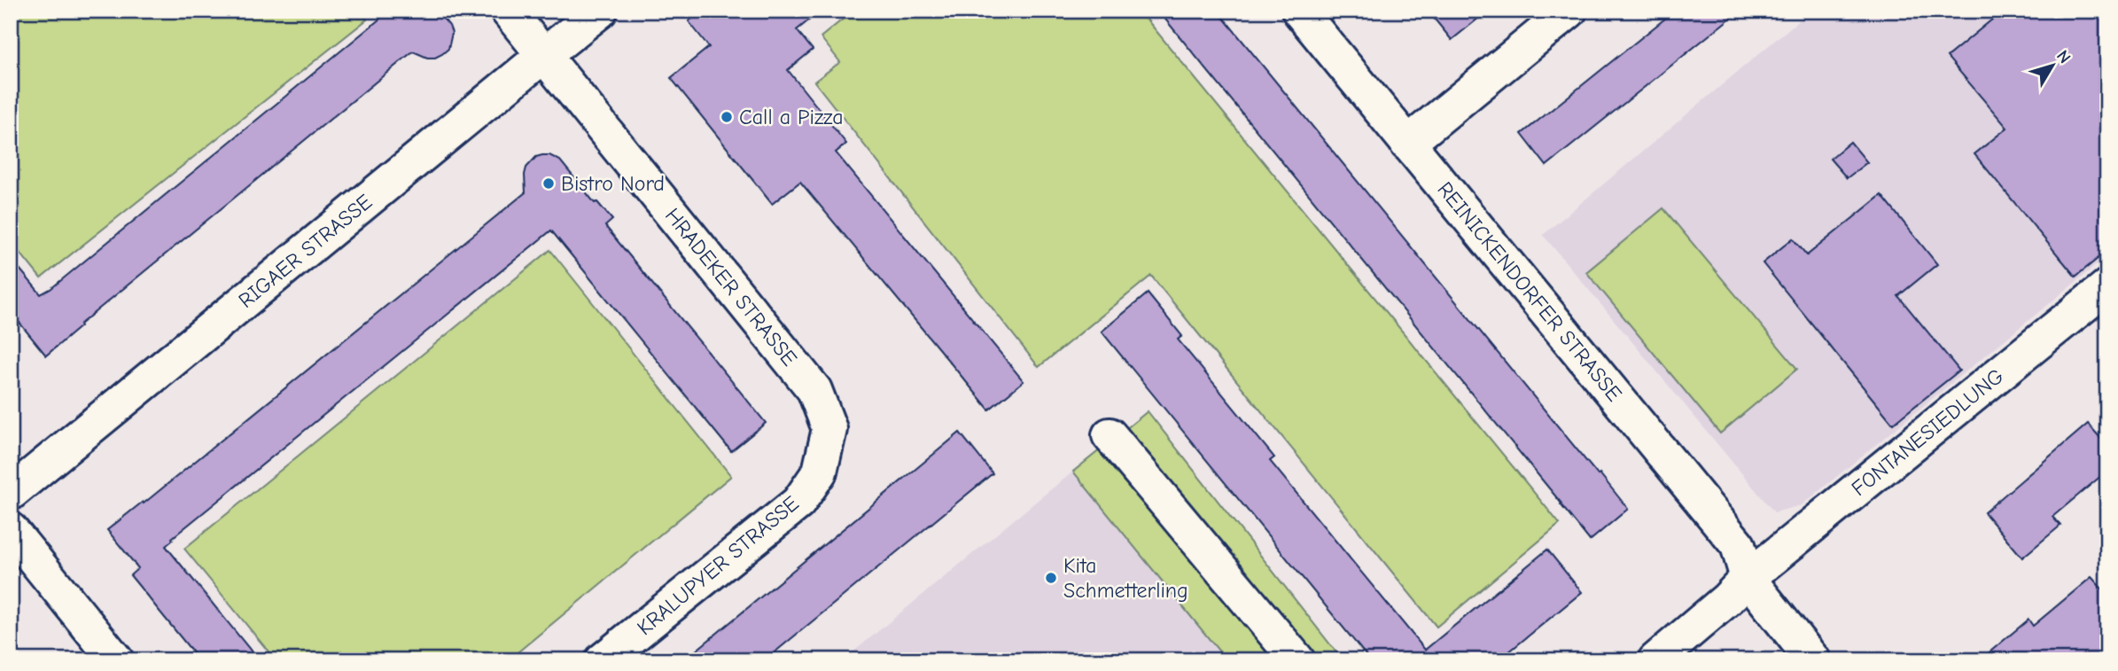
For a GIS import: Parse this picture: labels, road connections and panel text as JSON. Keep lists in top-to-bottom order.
{
  "streets": {
    "street": [
      "RIGAER STRASSE",
      "HRADEKER STRASSE",
      "REINICKENDORFER STRASSE",
      "FONTANESIEDLUNG",
      "KRALUPYER STRASSE"
    ]
  },
  "crossings": [
    ["RIGAER STRASSE", "HRADEKER STRASSE"],
    ["HRADEKER STRASSE", "KRALUPYER STRASSE"],
    ["REINICKENDORFER STRASSE", "FONTANESIEDLUNG"]
  ],
  "places": ["Call a Pizza", "Bistro Nord", "Kita Schmetterling"],
  "north": "top right"
}
